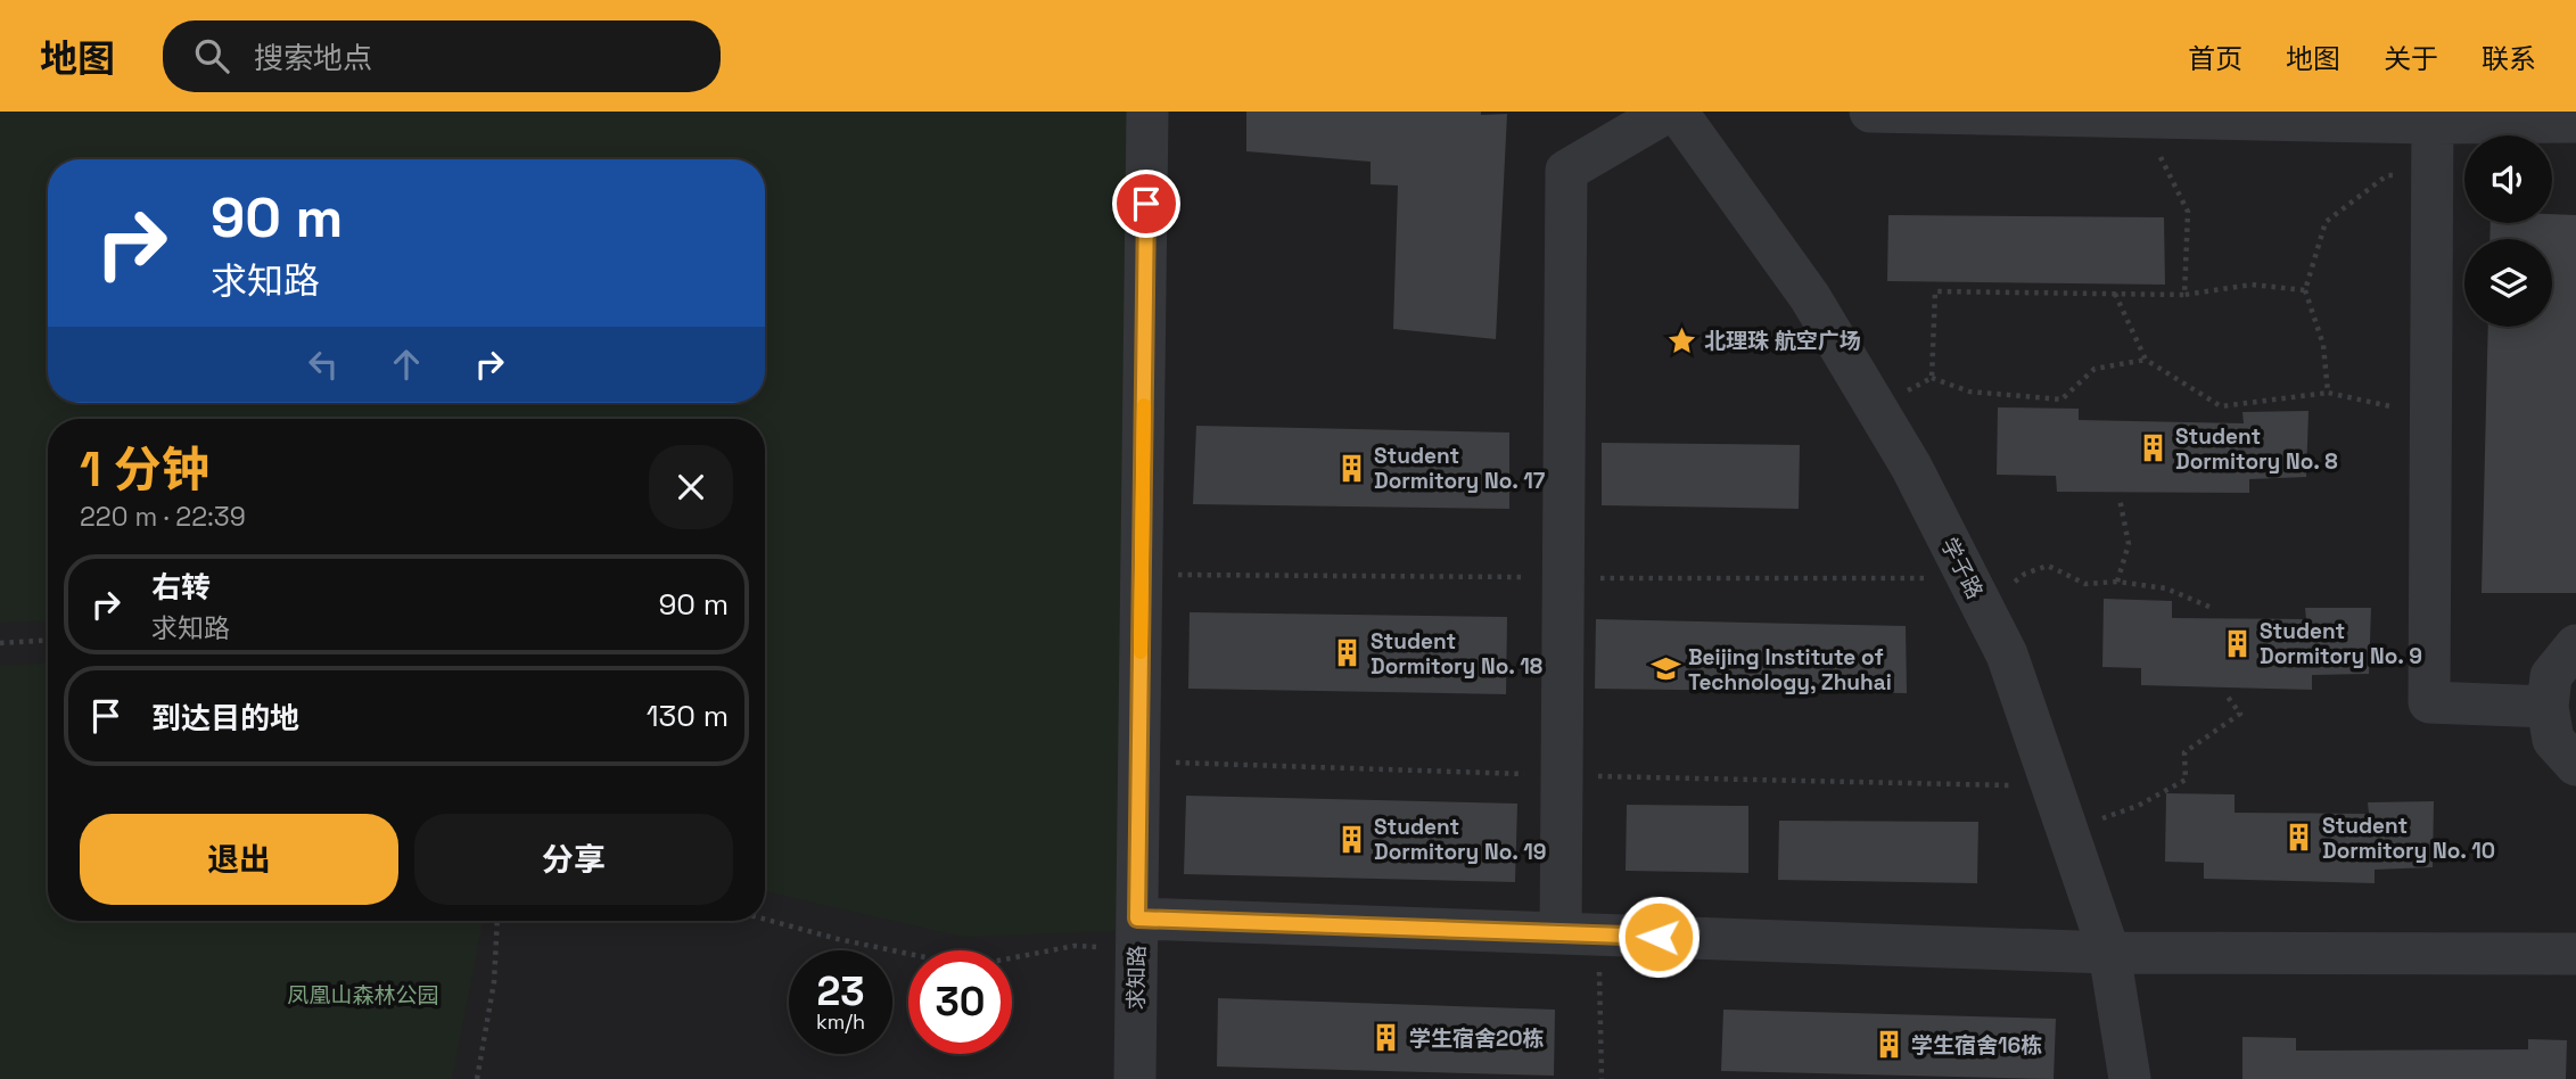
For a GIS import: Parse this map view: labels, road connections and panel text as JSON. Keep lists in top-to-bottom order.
{
  "streets": {
    "street": ["学子路", "求知路"]
  },
  "parks": ["凤凰山森林公园"],
  "places": {
    "place": ["北理珠 航空广场"],
    "building": [
      "Student Dormitory No. 8",
      "Student Dormitory No. 17",
      "Student Dormitory No. 9",
      "Student Dormitory No. 18",
      "Student Dormitory No. 10",
      "Student Dormitory No. 19",
      "学生宿舍20栋",
      "学生宿舍16栋"
    ],
    "school or university": ["Beijing Institute of Technology, Zhuhai"]
  },
  "page": {
    "header": "地图",
    "search": "搜索地点",
    "nav": [
      "首页",
      "地图",
      "关于",
      "联系"
    ],
    "turn": ["90 m", "求知路"],
    "heading": ["1 分钟", "220 m · 22:39"],
    "list": [
      {
        "name": "右转",
        "note": "求知路",
        "value": "90 m"
      },
      {
        "name": "到达目的地",
        "value": "130 m"
      }
    ],
    "buttons": ["退出", "分享"],
    "speed": "23 km/h",
    "limit": "30"
  }
}
